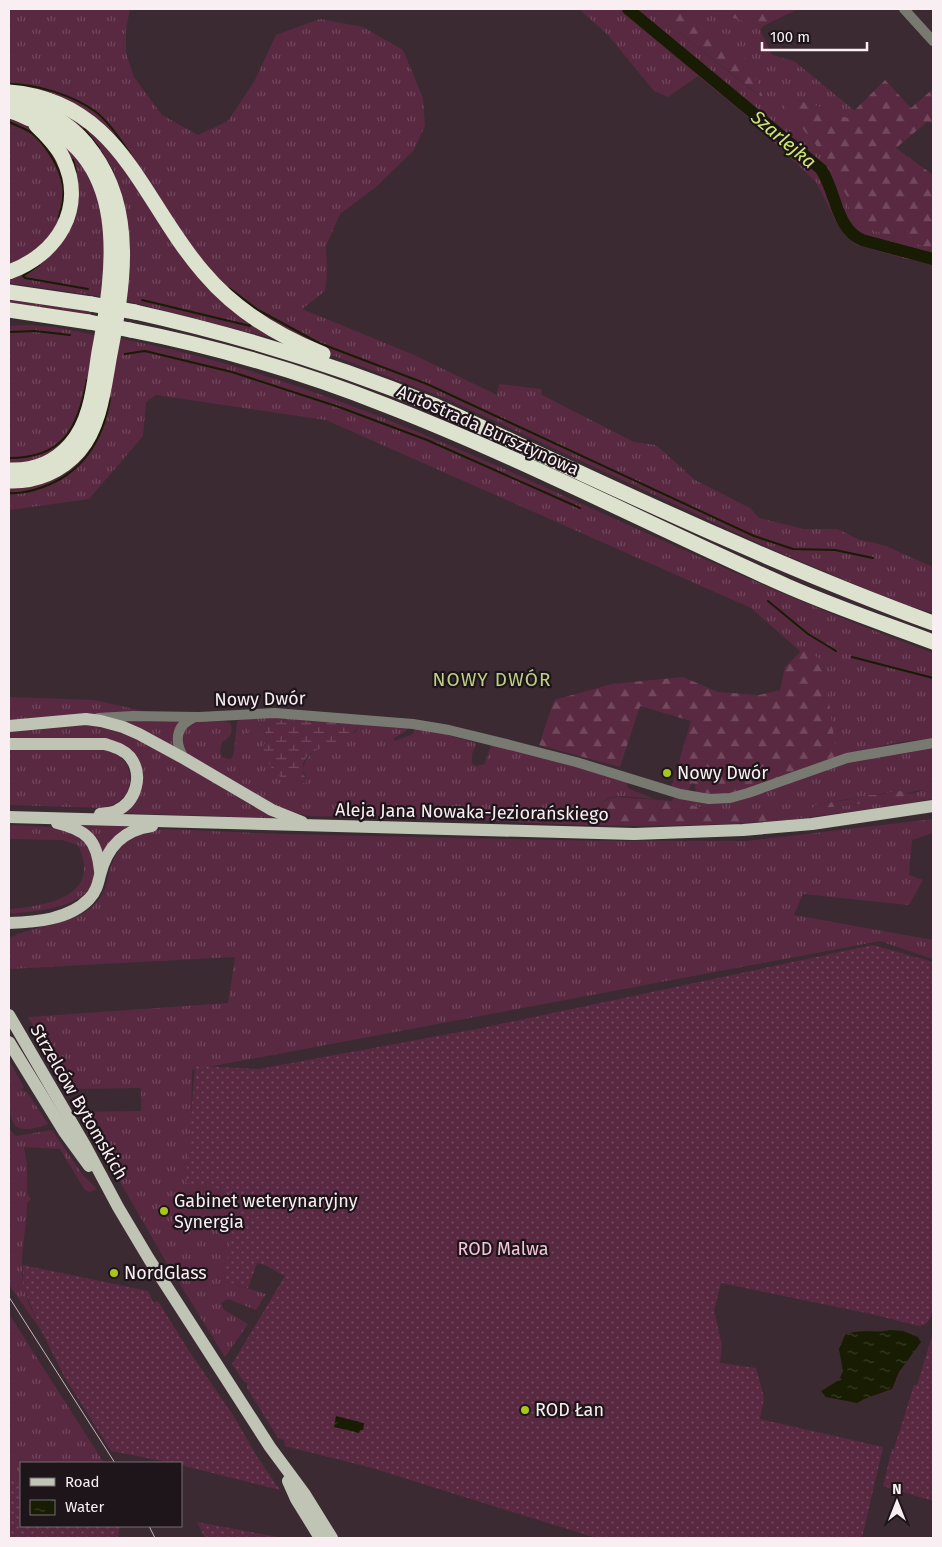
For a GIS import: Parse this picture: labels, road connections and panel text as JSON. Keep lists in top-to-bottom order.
{
  "streets": {
    "highway": ["Autostrada Bursztynowa"],
    "main road": ["Aleja Jana Nowaka-Jeziorańskiego", "Strzelców Bytomskich"],
    "street": ["Nowy Dwór"]
  },
  "districts": ["NOWY DWÓR"],
  "water": ["Szarlejka"],
  "parks": ["ROD Malwa"],
  "places": [
    "Nowy Dwór",
    "Gabinet weterynaryjny Synergia",
    "NordGlass",
    "ROD Łan"
  ],
  "legend": ["Road", "Water"],
  "scale_bar": "100 m",
  "north": "top"
}
